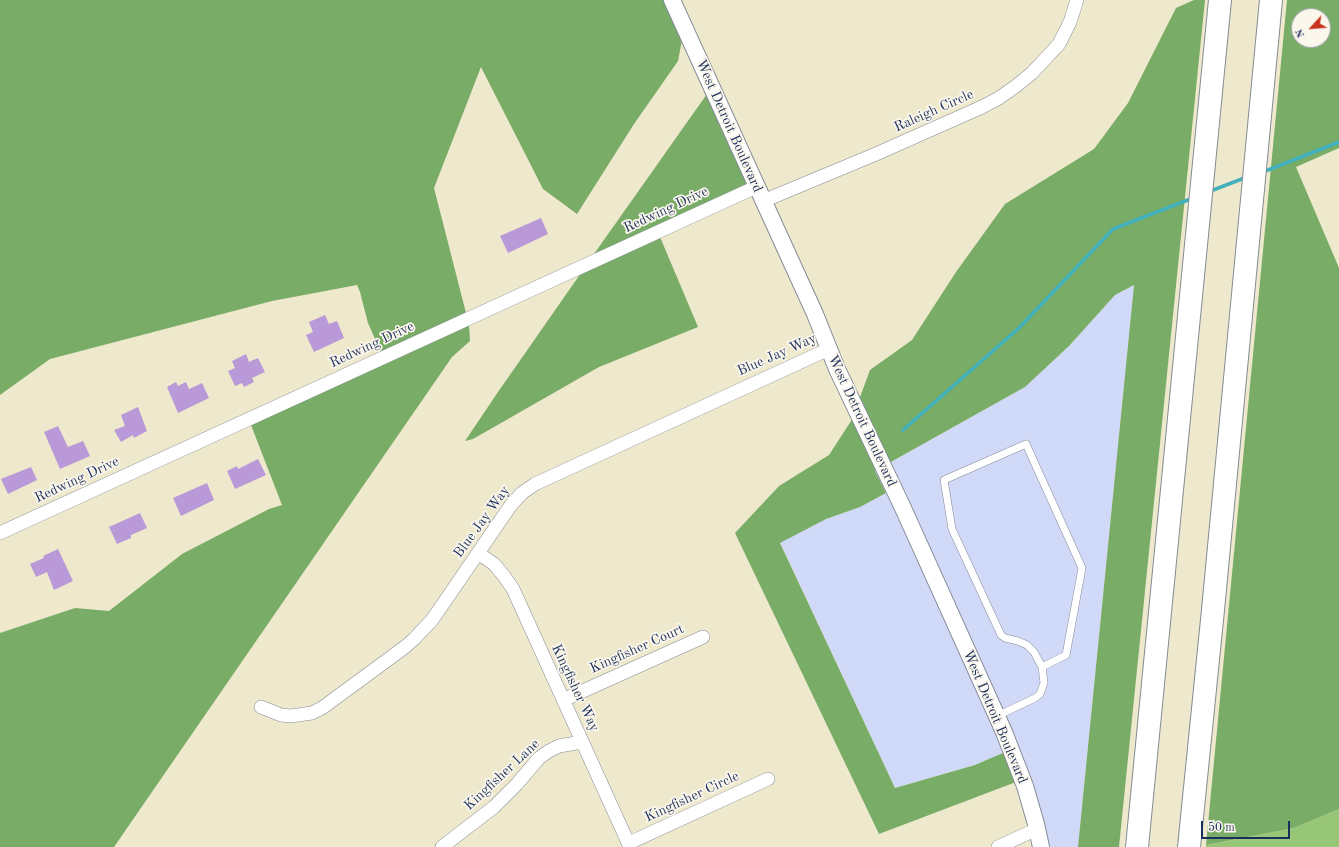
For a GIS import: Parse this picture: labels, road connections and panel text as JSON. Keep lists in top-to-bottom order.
{
  "streets": {
    "street": [
      "Raleigh Circle",
      "West Detroit Boulevard",
      "Redwing Drive",
      "Blue Jay Way",
      "Kingfisher Court",
      "Kingfisher Way",
      "Kingfisher Lane",
      "Kingfisher Circle"
    ]
  },
  "crossings": [
    ["Raleigh Circle", "West Detroit Boulevard"],
    ["Raleigh Circle", "Redwing Drive"],
    ["West Detroit Boulevard", "Redwing Drive"],
    ["West Detroit Boulevard", "Blue Jay Way"],
    ["Blue Jay Way", "Kingfisher Way"],
    ["Kingfisher Court", "Kingfisher Way"],
    ["Kingfisher Way", "Kingfisher Lane"],
    ["Kingfisher Way", "Kingfisher Circle"]
  ],
  "scale_bar": "50 m",
  "north": "bottom left"
}
